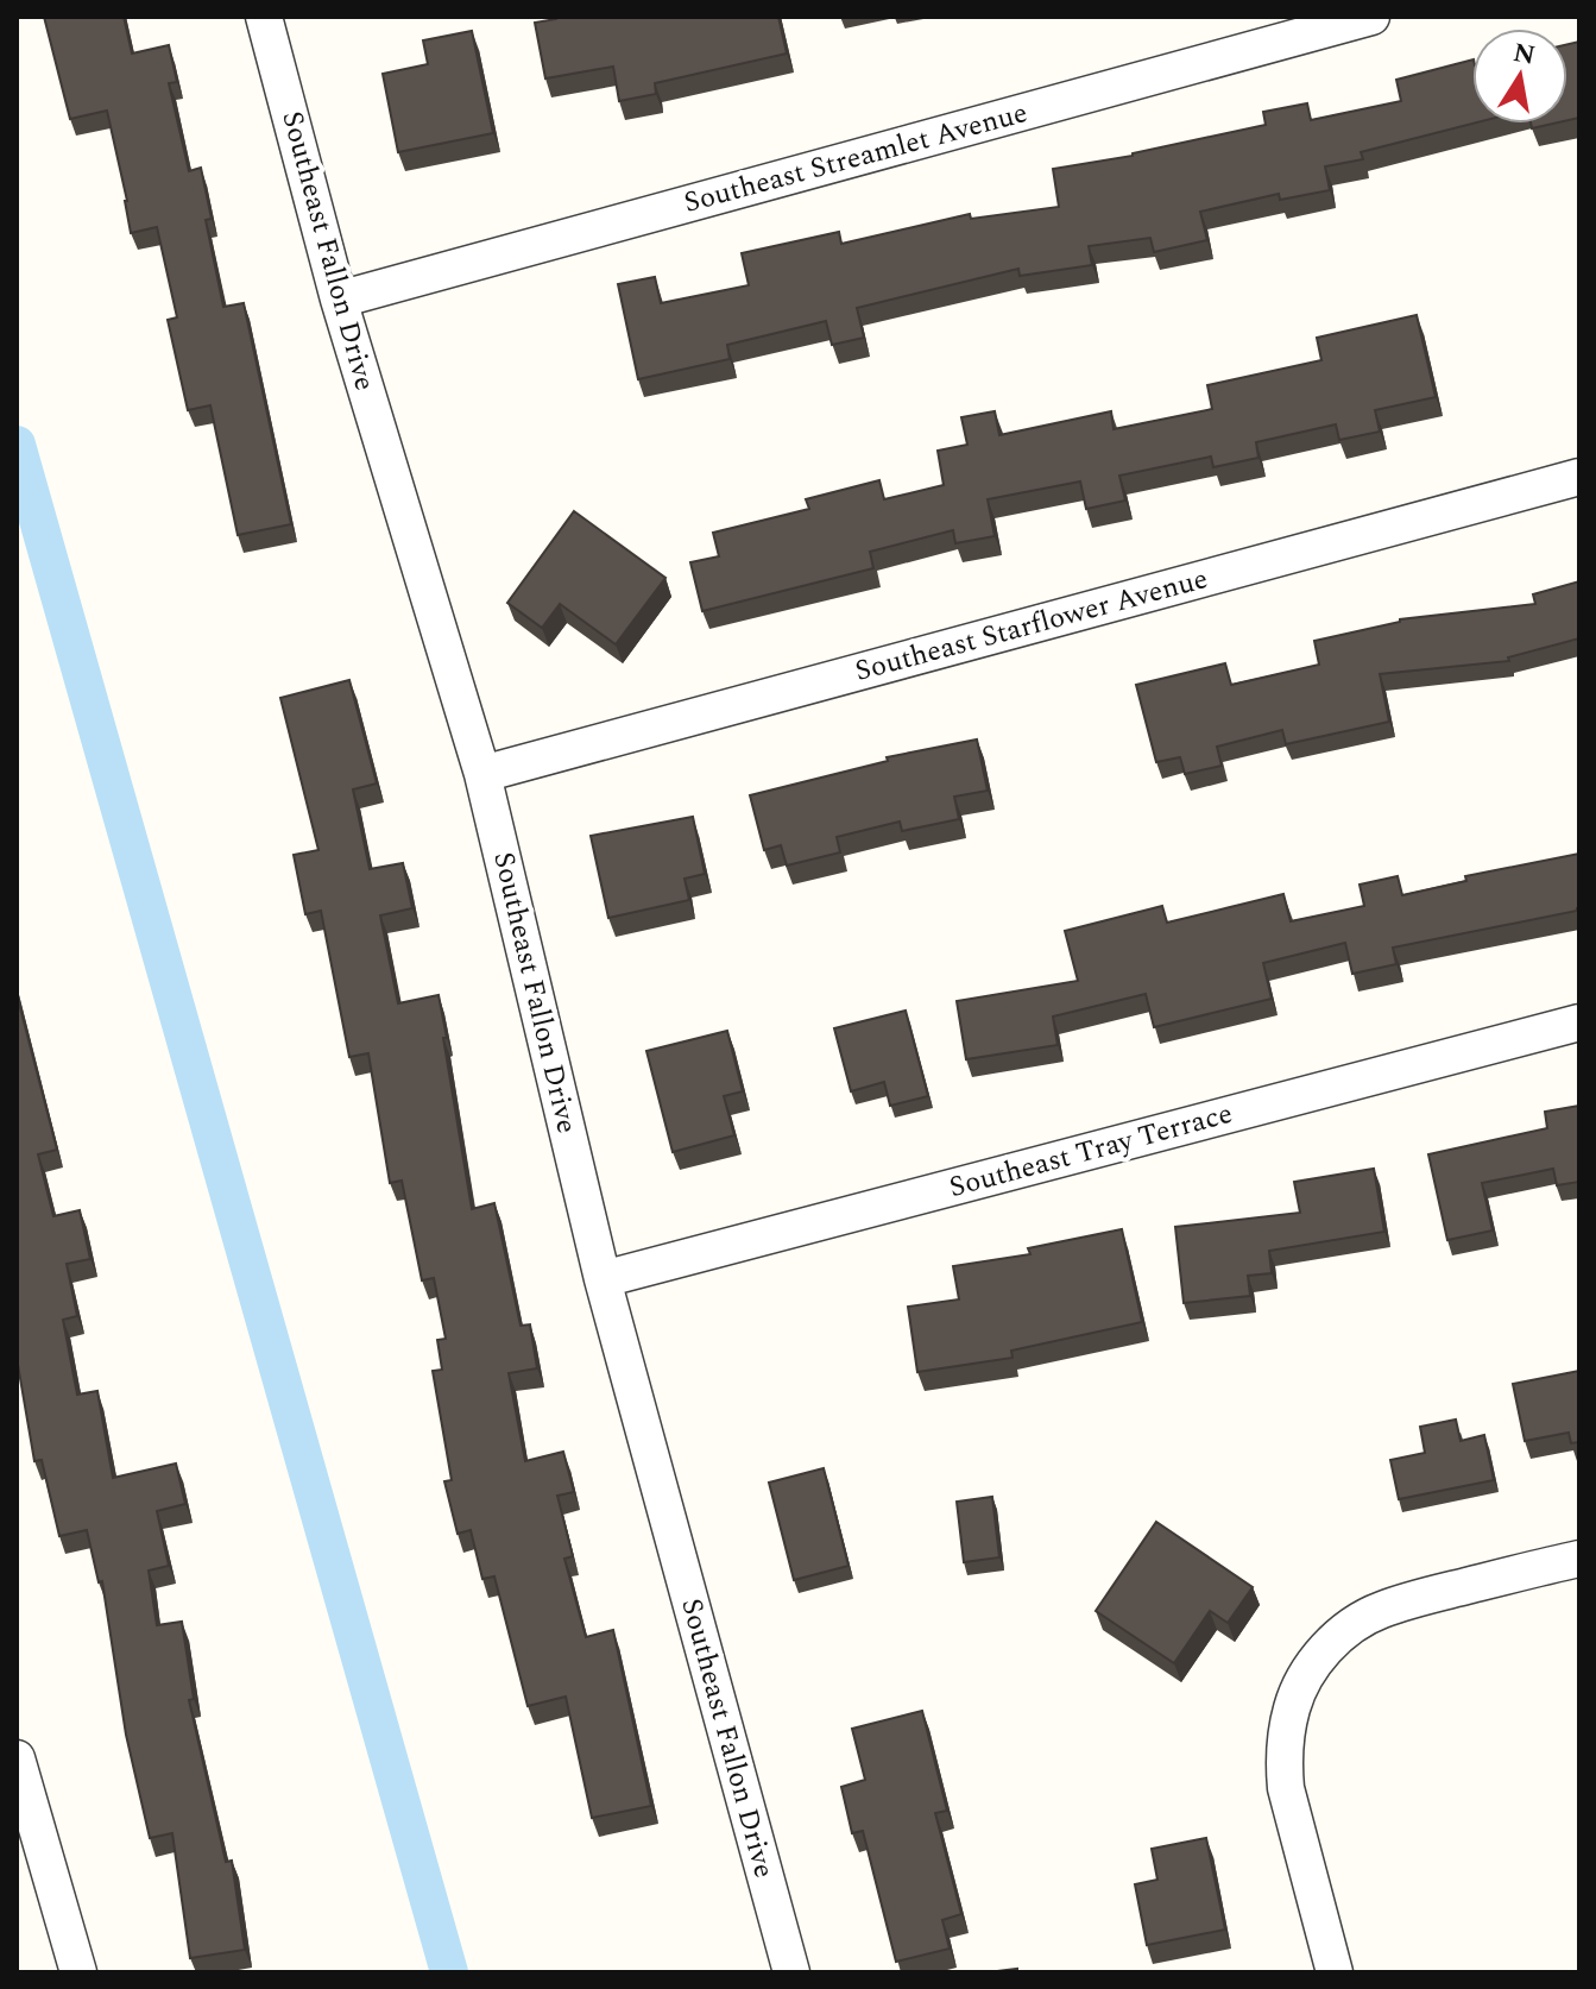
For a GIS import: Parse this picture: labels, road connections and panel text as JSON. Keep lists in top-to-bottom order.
{
  "streets": {
    "street": [
      "Southeast Streamlet Avenue",
      "Southeast Fallon Drive",
      "Southeast Starflower Avenue",
      "Southeast Tray Terrace"
    ]
  },
  "crossings": [
    ["Southeast Streamlet Avenue", "Southeast Fallon Drive"],
    ["Southeast Fallon Drive", "Southeast Starflower Avenue"],
    ["Southeast Fallon Drive", "Southeast Tray Terrace"]
  ],
  "north": "top"
}
